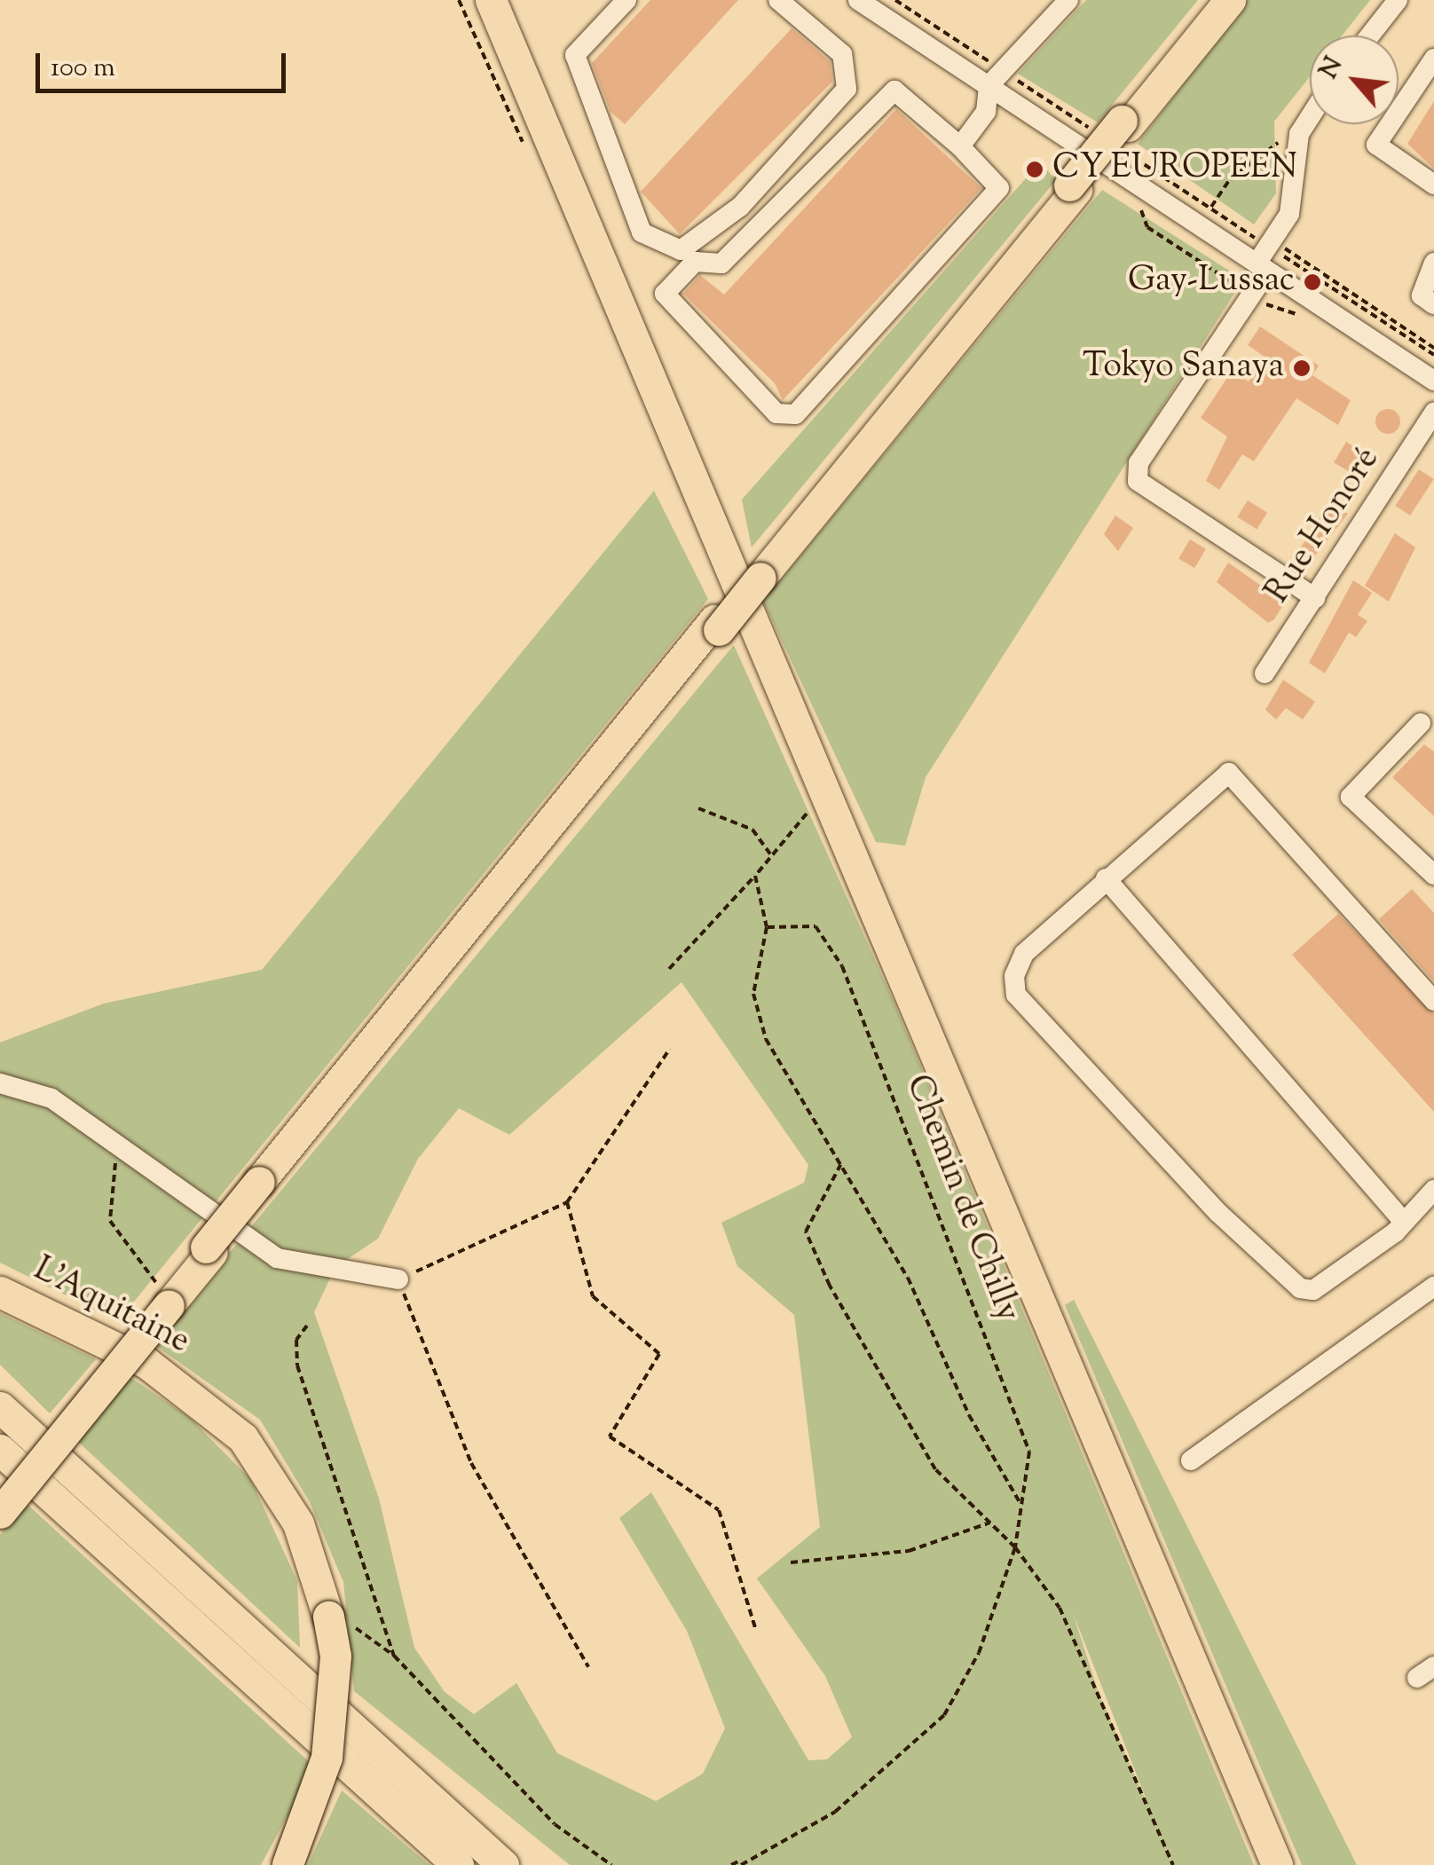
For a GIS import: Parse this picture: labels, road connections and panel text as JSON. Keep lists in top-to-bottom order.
{
  "streets": {
    "highway": ["L'Aquitaine"],
    "street": ["Rue Honoré"],
    "path": ["Chemin de Chilly"]
  },
  "places": ["CY EUROPEEN", "Gay-Lussac", "Tokyo Sanaya"],
  "scale_bar": "100 m",
  "north": "top left"
}
